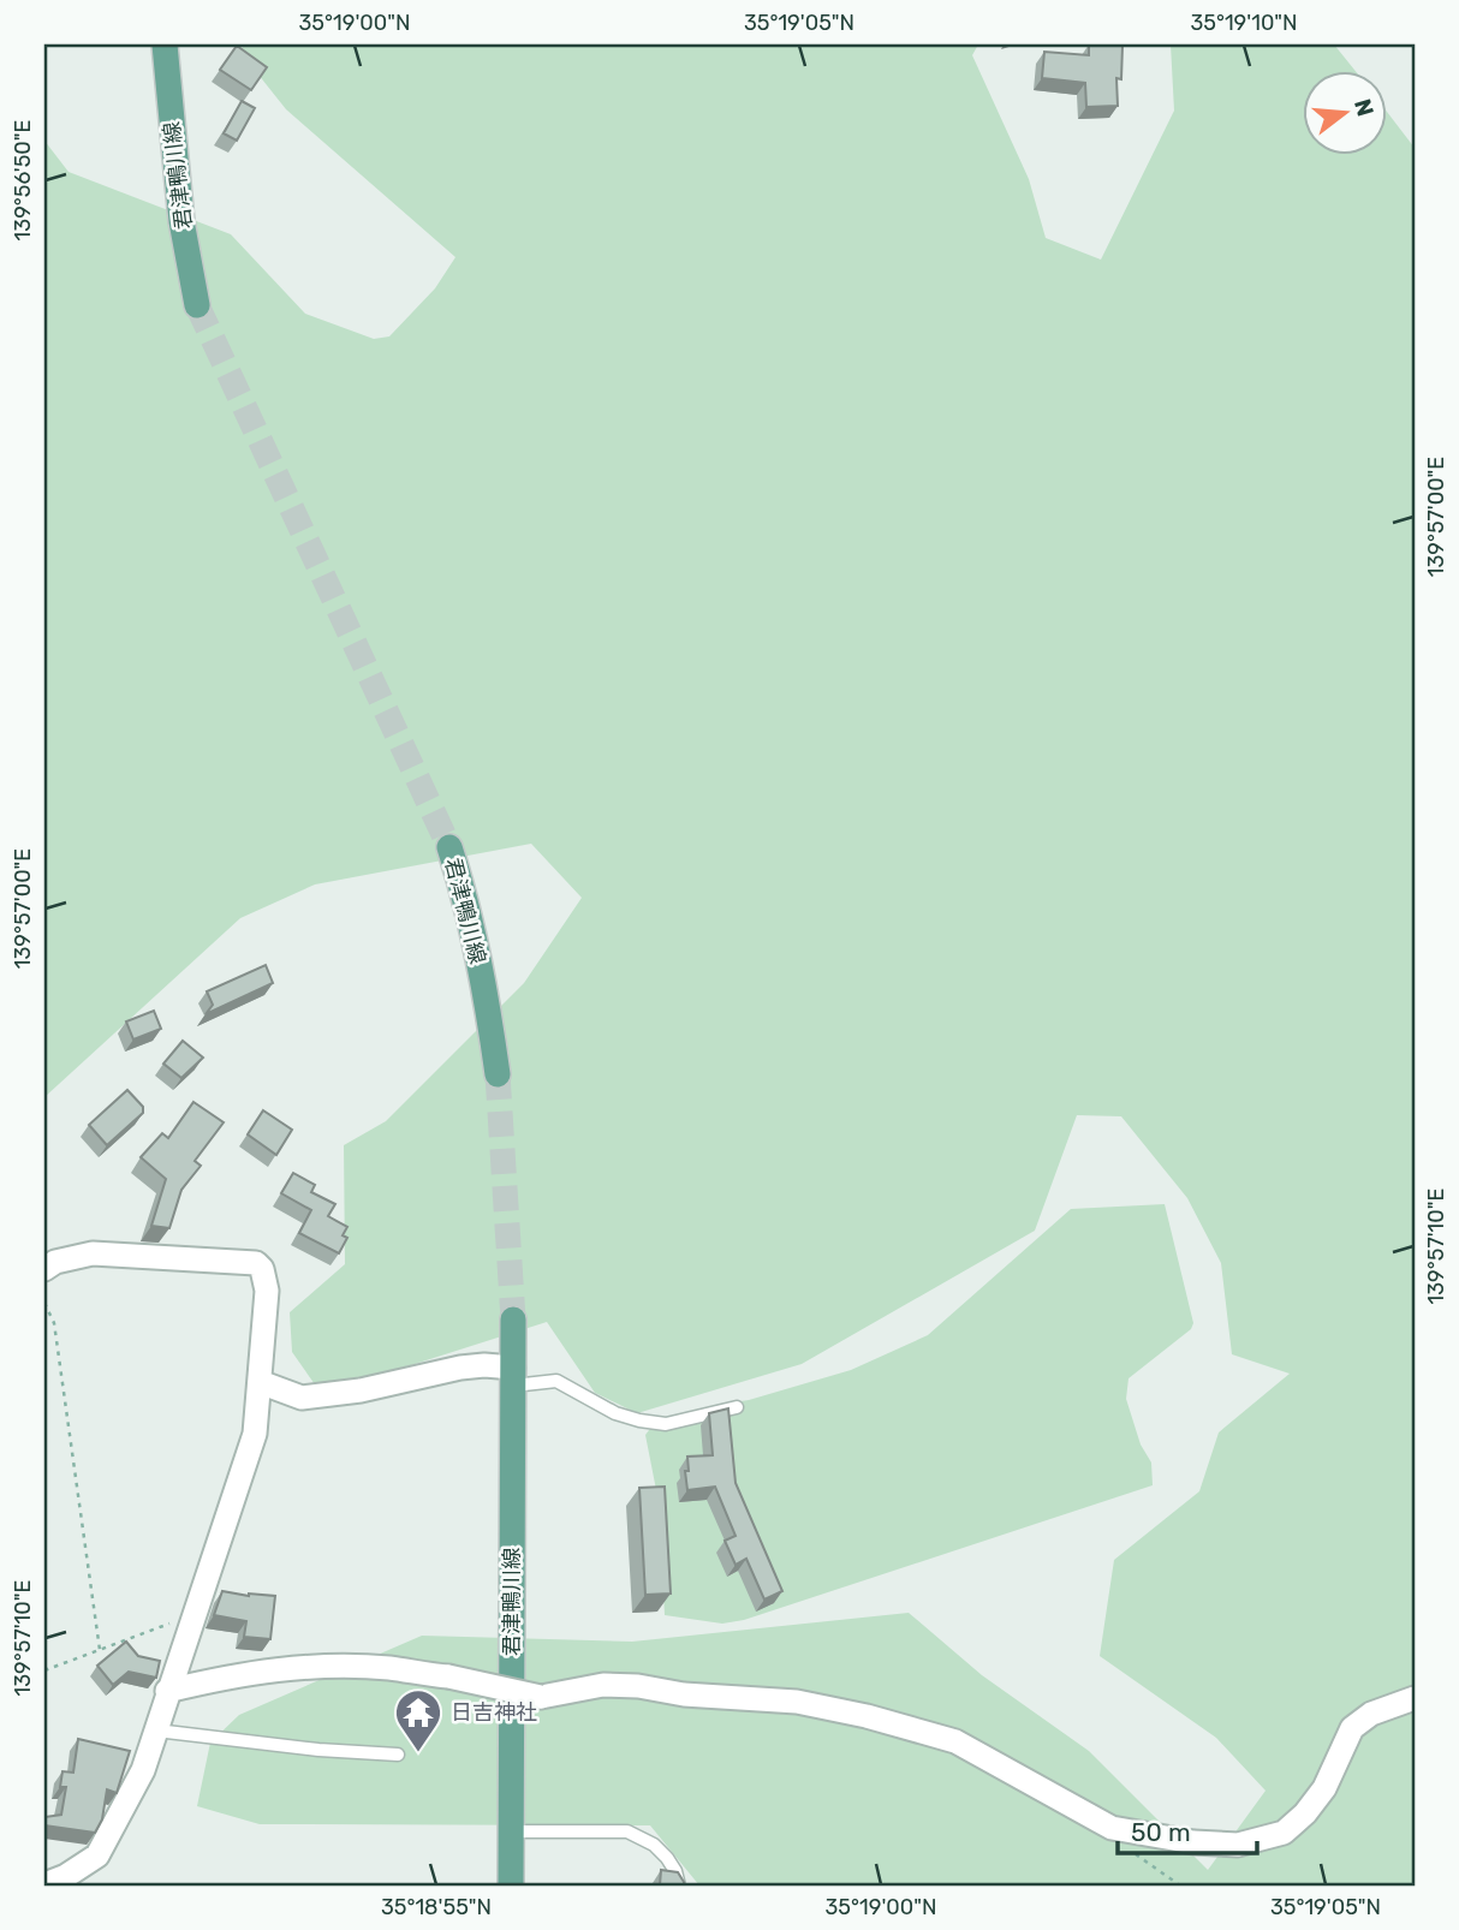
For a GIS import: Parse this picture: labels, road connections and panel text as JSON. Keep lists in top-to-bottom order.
{
  "streets": {
    "main road": ["君津鴨川線"]
  },
  "places": {
    "temple": ["日吉神社"]
  },
  "scale_bar": "50 m",
  "north": "right",
  "coordinates": [
    "35°19'00\"N",
    "35°19'05\"N",
    "35°19'10\"N",
    "139°56'50\"E",
    "139°57'00\"E",
    "139°57'10\"E",
    "35°18'55\"N"
  ]
}
